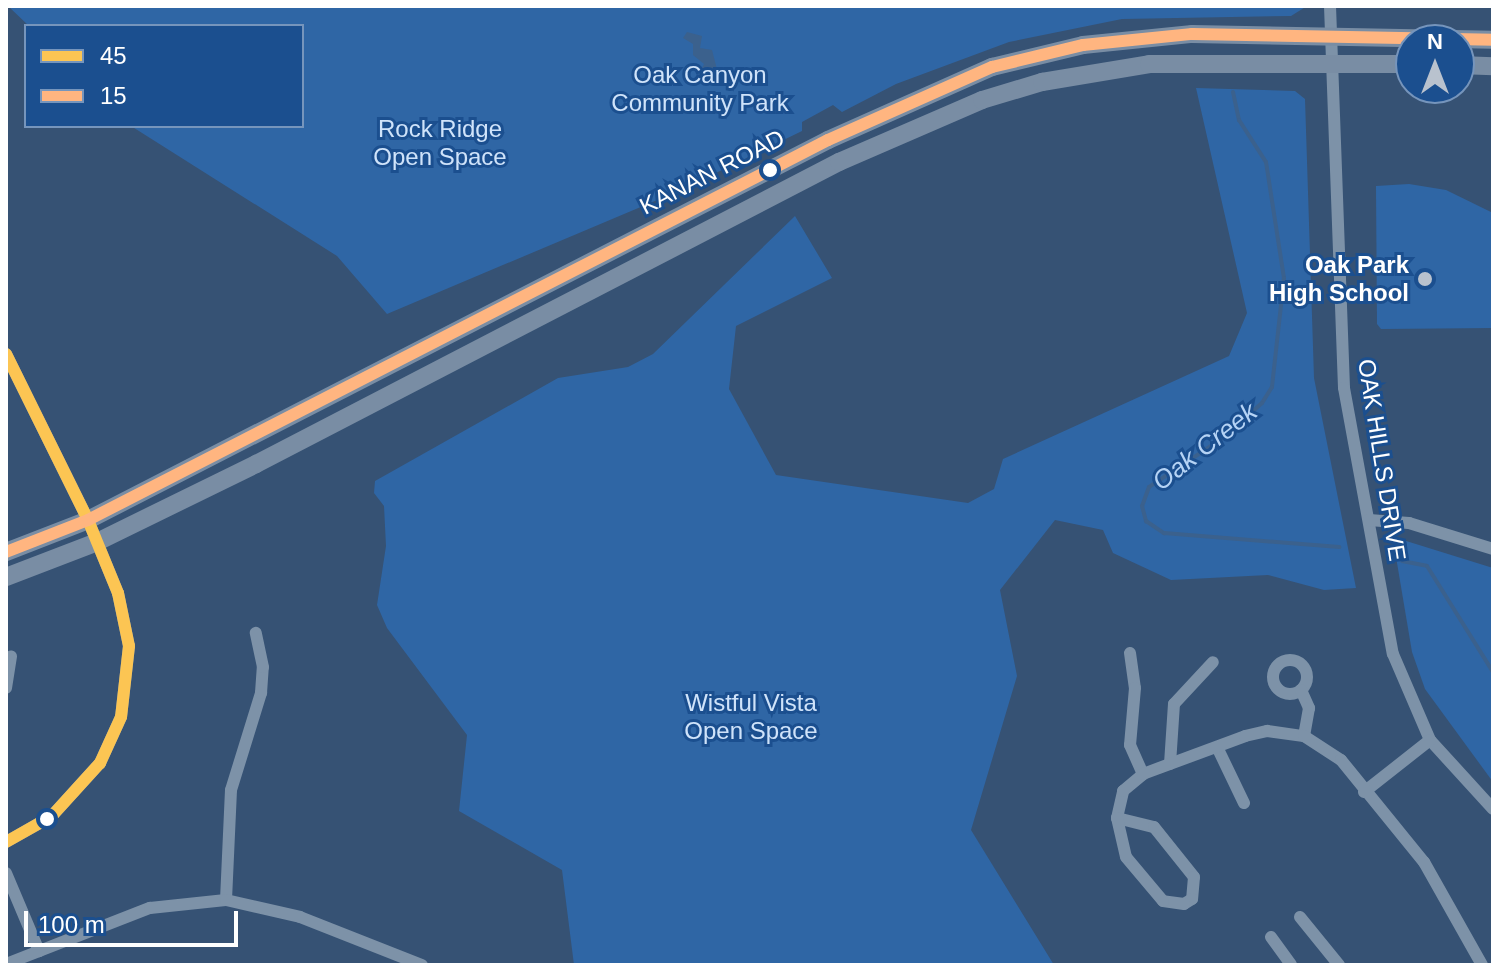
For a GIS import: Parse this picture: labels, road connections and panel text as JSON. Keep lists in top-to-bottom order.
{
  "streets": {
    "main road": ["KANAN ROAD"],
    "street": ["OAK HILLS DRIVE"]
  },
  "crossings": [
    ["KANAN ROAD", "OAK HILLS DRIVE"]
  ],
  "water": ["Oak Creek"],
  "parks": ["Oak Canyon Community Park", "Rock Ridge Open Space", "Wistful Vista Open Space"],
  "places": ["Oak Park High School"],
  "lines": ["transit line 15", "transit line 45"],
  "legend": ["45", "15"],
  "scale_bar": "100 m",
  "north": "top"
}
